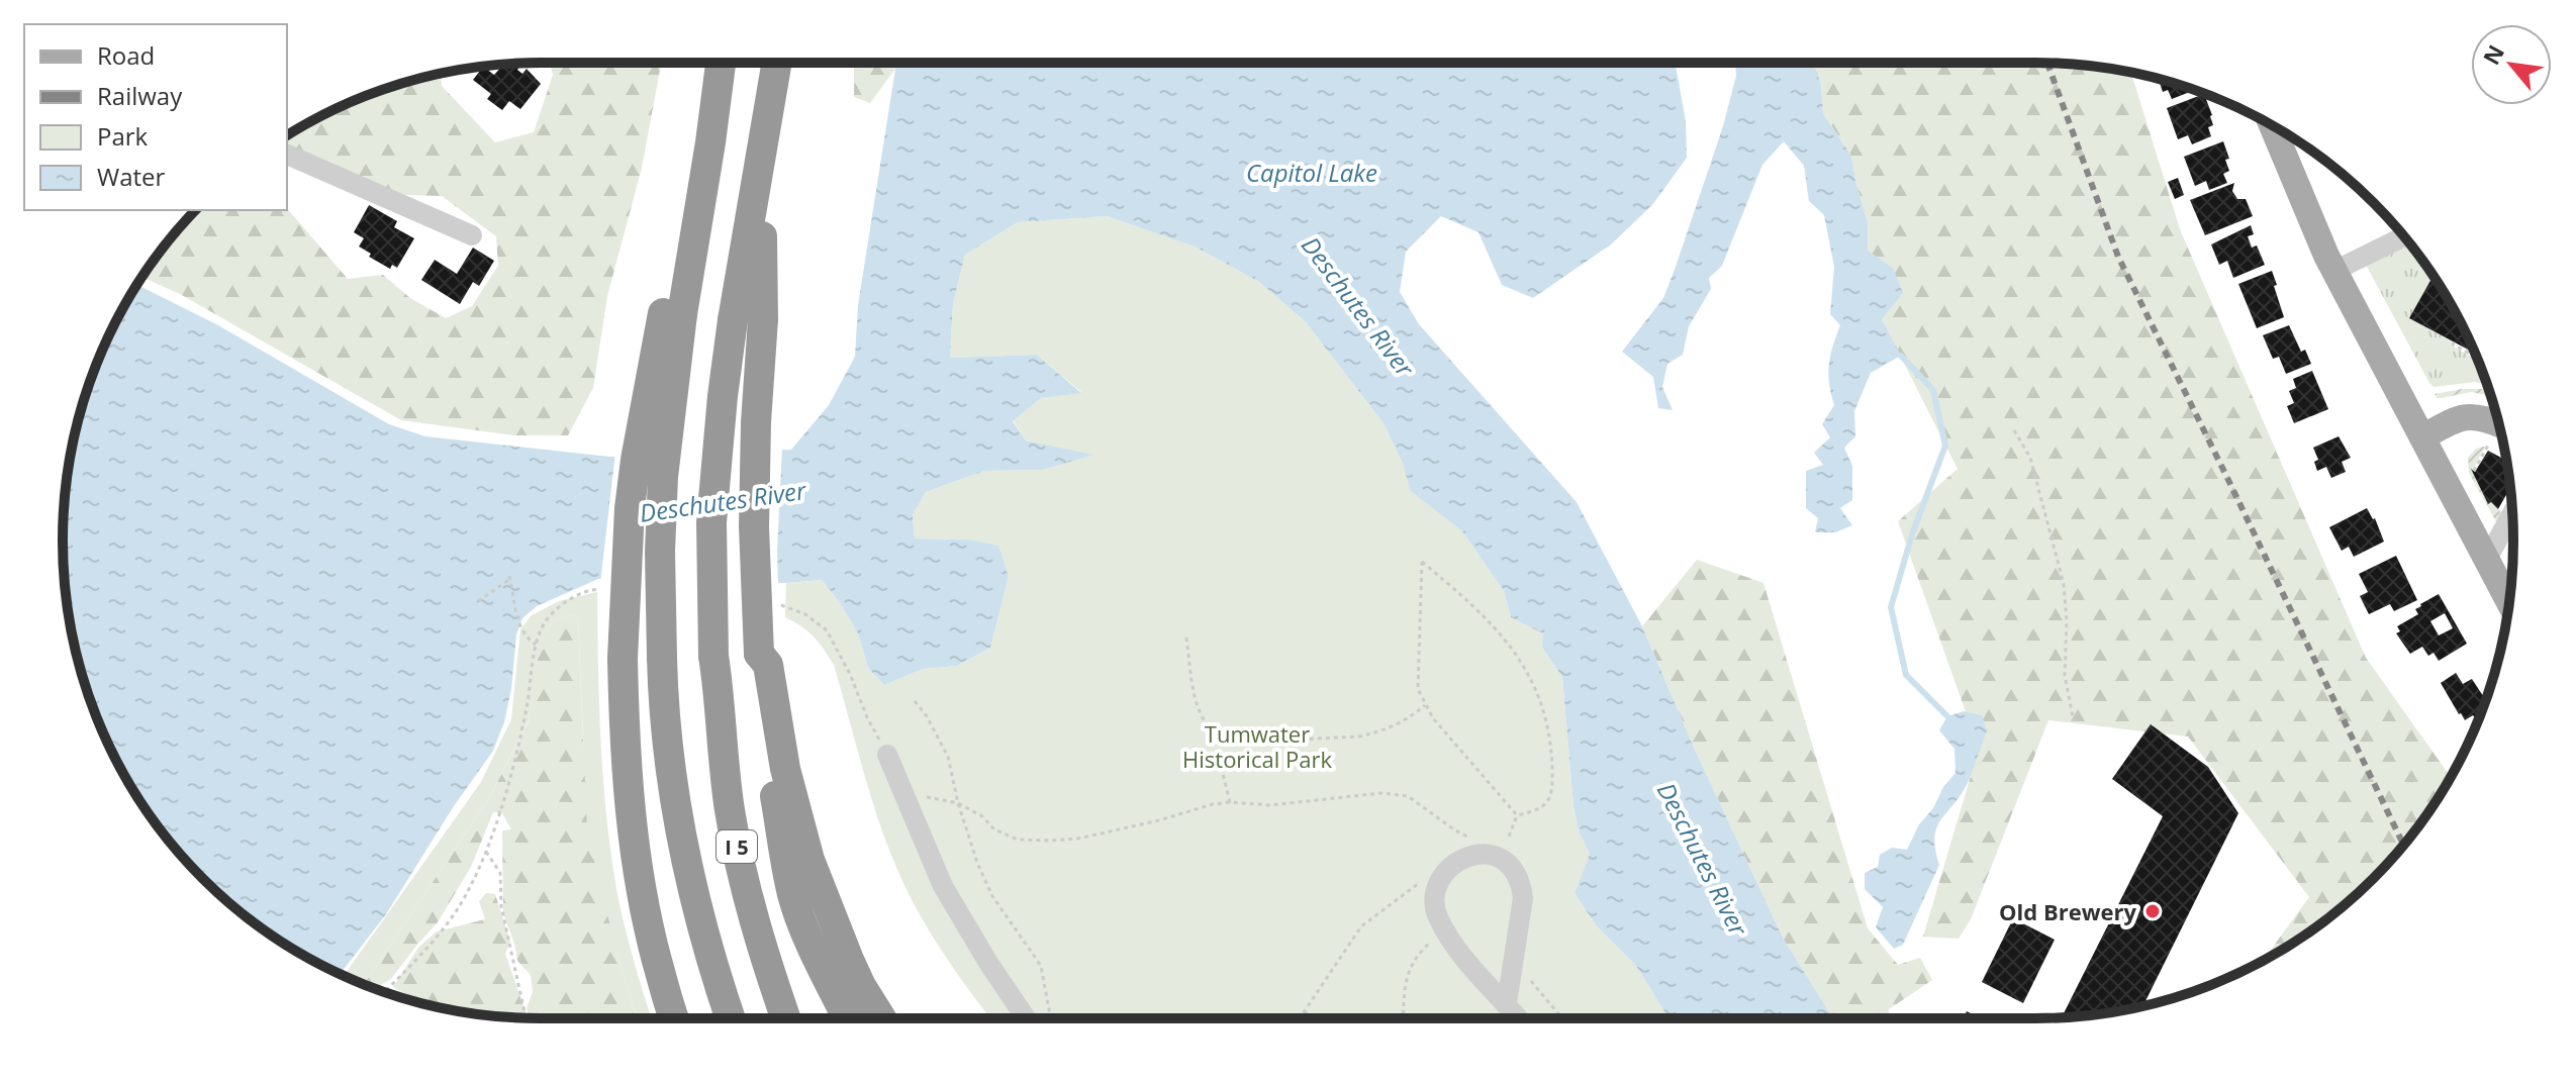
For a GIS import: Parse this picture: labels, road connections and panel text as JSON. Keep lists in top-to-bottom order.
{
  "streets": {
    "highway": ["I 5"]
  },
  "water": ["Capitol Lake", "Deschutes River"],
  "parks": ["Tumwater Historical Park"],
  "places": ["Old Brewery"],
  "legend": [
    "Road",
    "Railway",
    "Park",
    "Water"
  ],
  "north": "top left"
}
